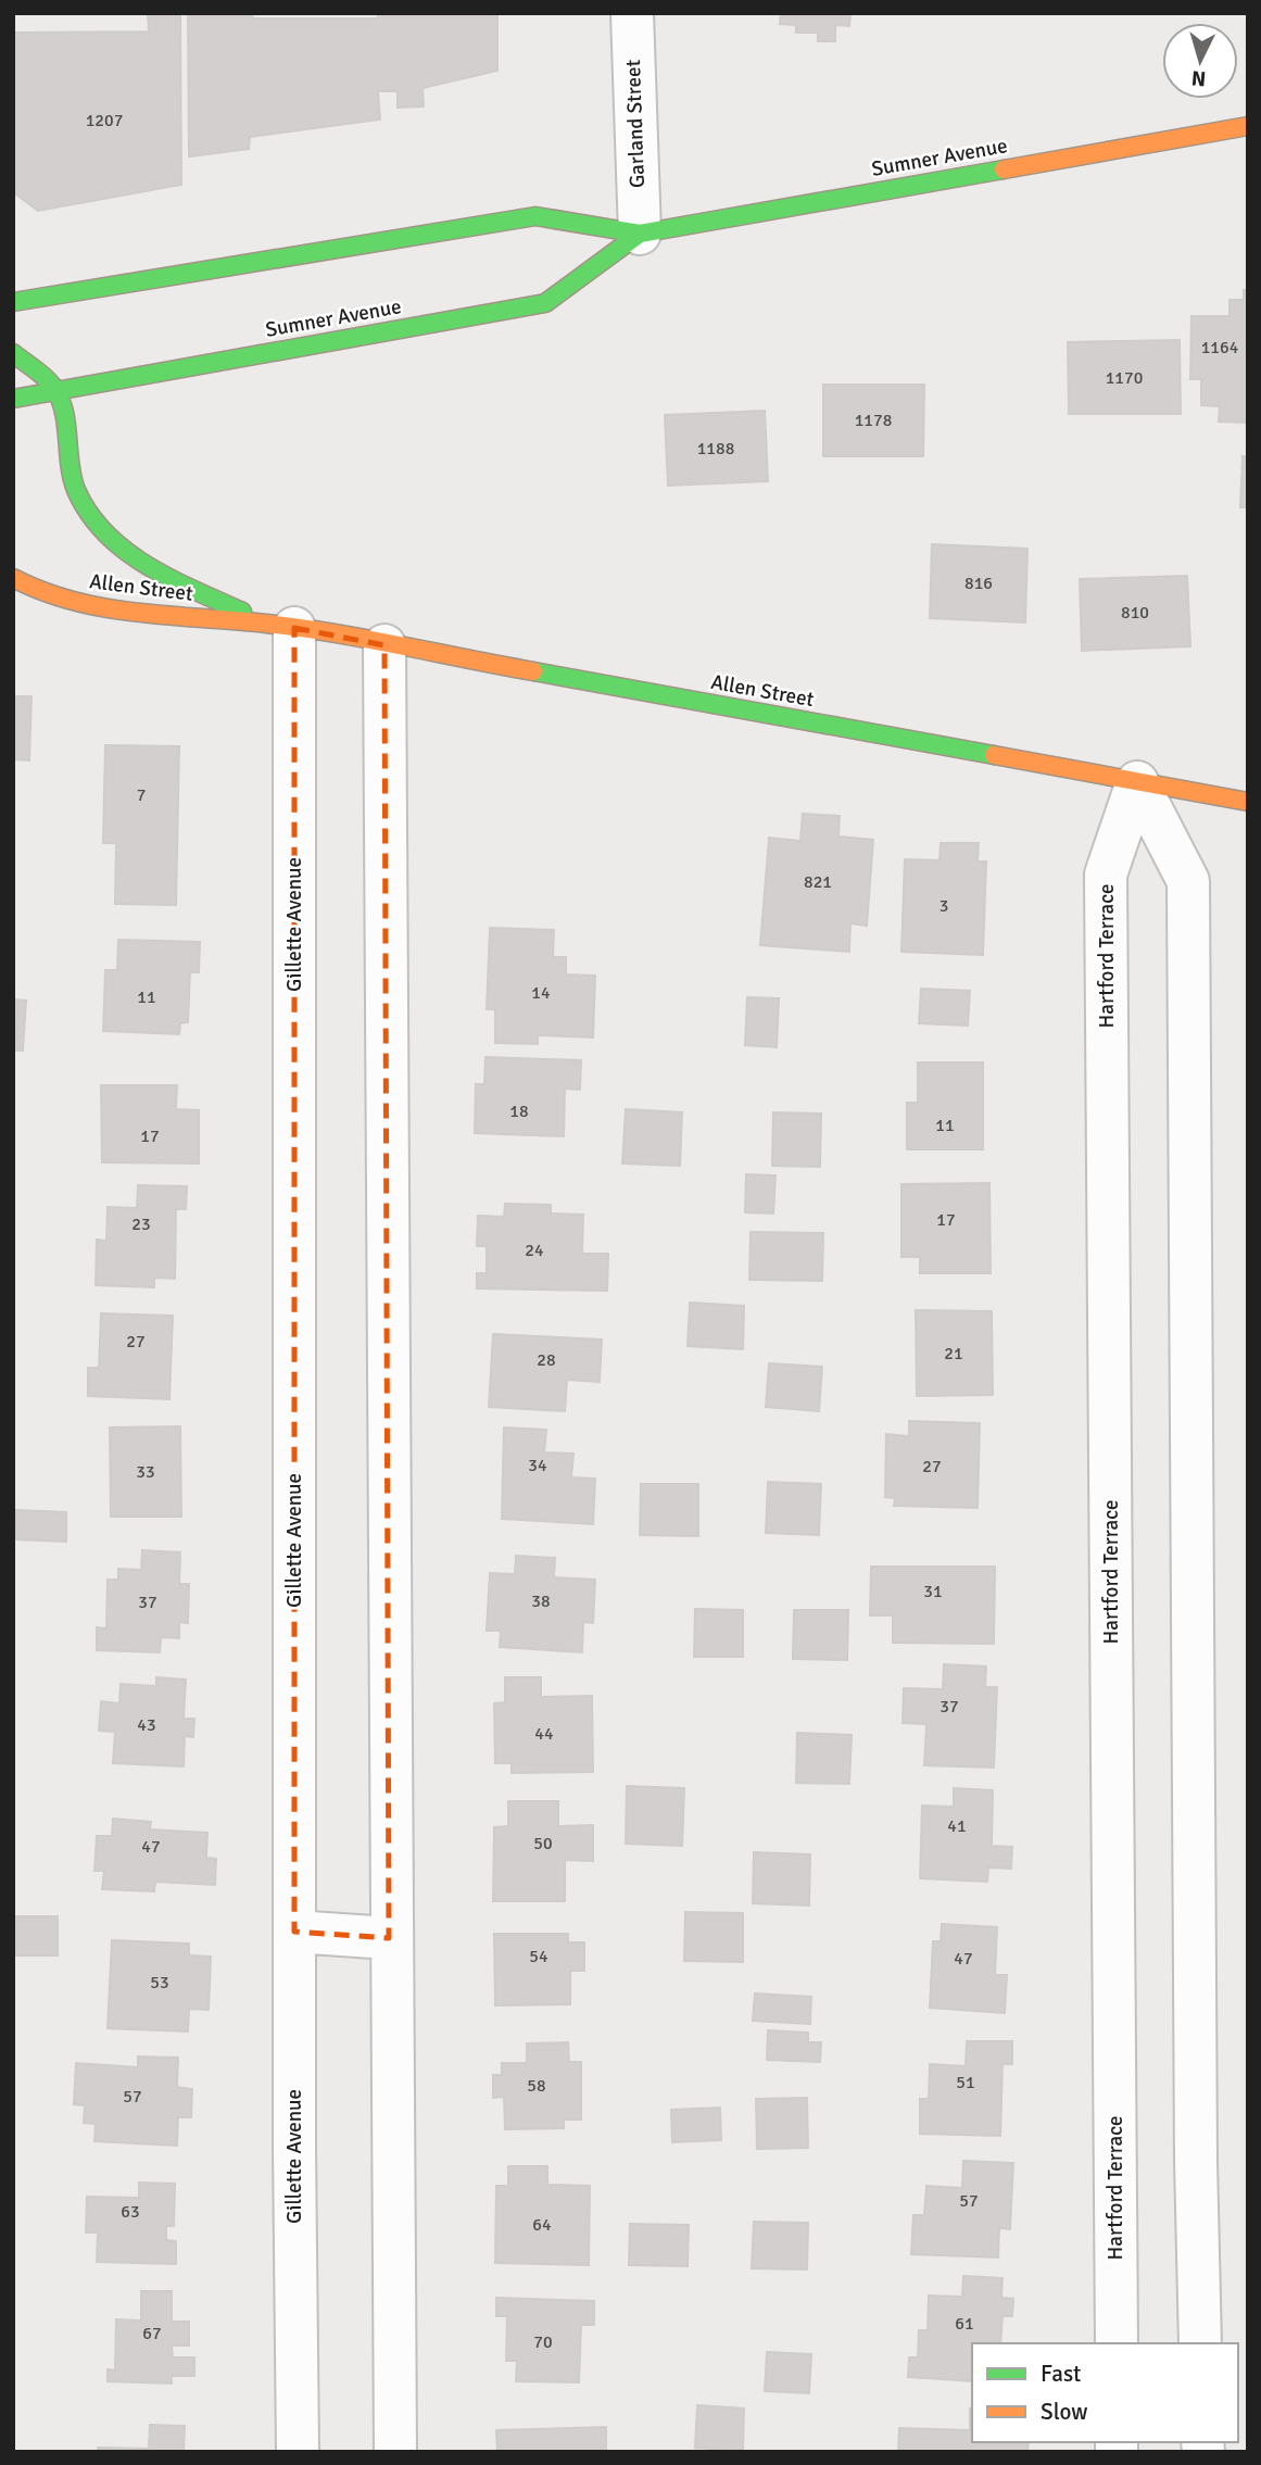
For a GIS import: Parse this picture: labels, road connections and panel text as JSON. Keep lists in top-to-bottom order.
{
  "streets": {
    "main road": ["Sumner Avenue", "Allen Street"],
    "street": ["Garland Street", "Gillette Avenue", "Hartford Terrace"]
  },
  "crossings": [
    ["Garland Street", "Sumner Avenue"],
    ["Sumner Avenue", "Allen Street"],
    ["Allen Street", "Gillette Avenue"],
    ["Allen Street", "Hartford Terrace"]
  ],
  "house_numbers": [
    "1207",
    "1164",
    "1170",
    "1178",
    "1188",
    "816",
    "810",
    "7",
    "821",
    "3",
    "14",
    "11",
    "18",
    "11",
    "17",
    "17",
    "23",
    "24",
    "27",
    "21",
    "28",
    "34",
    "27",
    "33",
    "31",
    "38",
    "37",
    "37",
    "43",
    "44",
    "41",
    "50",
    "47",
    "54",
    "47",
    "53",
    "51",
    "58",
    "57",
    "57",
    "63",
    "64",
    "61",
    "67",
    "70"
  ],
  "legend": ["Fast", "Slow"],
  "north": "bottom"
}
